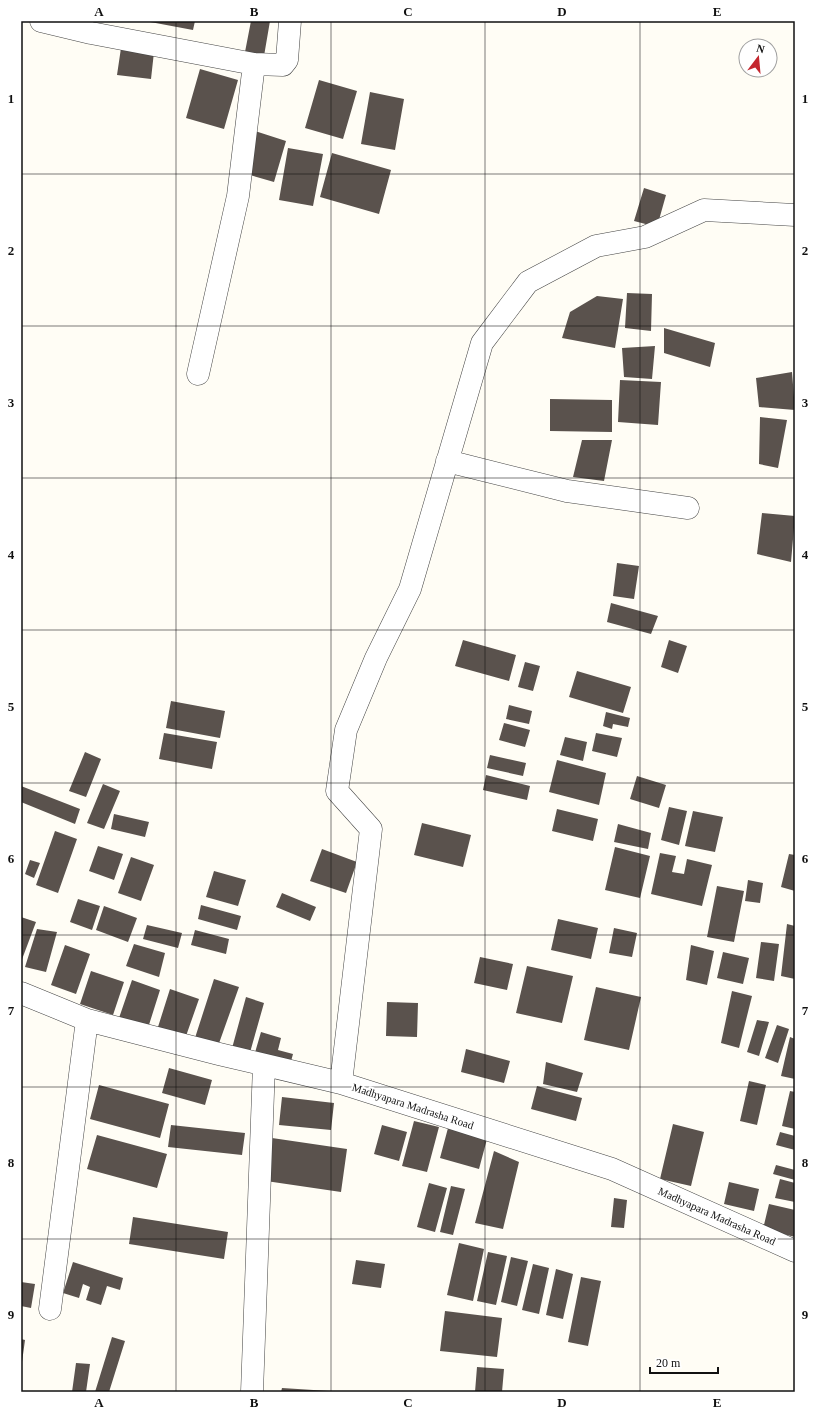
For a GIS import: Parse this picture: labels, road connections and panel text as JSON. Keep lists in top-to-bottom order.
{
  "streets": {
    "street": ["Madhyapara Madrasha Road"]
  },
  "scale_bar": "20 m",
  "north": "top",
  "grid": {
    "columns": [
      "A",
      "B",
      "C",
      "D",
      "E"
    ],
    "rows": [
      "1",
      "2",
      "3",
      "4",
      "5",
      "6",
      "7",
      "8",
      "9"
    ]
  }
}
